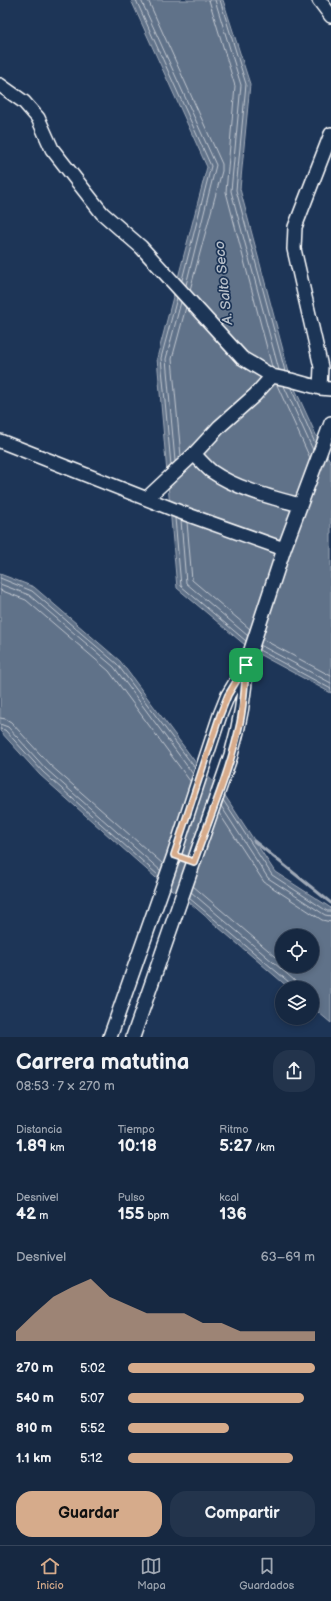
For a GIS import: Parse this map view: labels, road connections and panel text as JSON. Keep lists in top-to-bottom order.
{
  "water": ["A. Salto Seco"],
  "page": {
    "heading": ["Carrera matutina", "08:53 · 7 × 270 m"],
    "stats": [
      ["Distancia", "1.89 km"],
      ["Tiempo", "10:18"],
      ["Ritmo", "5:27 /km"],
      ["Desnivel", "42 m"],
      ["Pulso", "155 bpm"],
      ["kcal", "136"]
    ],
    "chart": ["Desnivel", "63–69 m"],
    "list": [
      {
        "name": "270 m",
        "note": "5:02"
      },
      {
        "name": "540 m",
        "note": "5:07"
      },
      {
        "name": "810 m",
        "note": "5:52"
      },
      {
        "name": "1.1 km",
        "note": "5:12"
      }
    ],
    "buttons": ["Guardar", "Compartir"],
    "tabs": ["Inicio", "Mapa", "Guardados"]
  }
}
